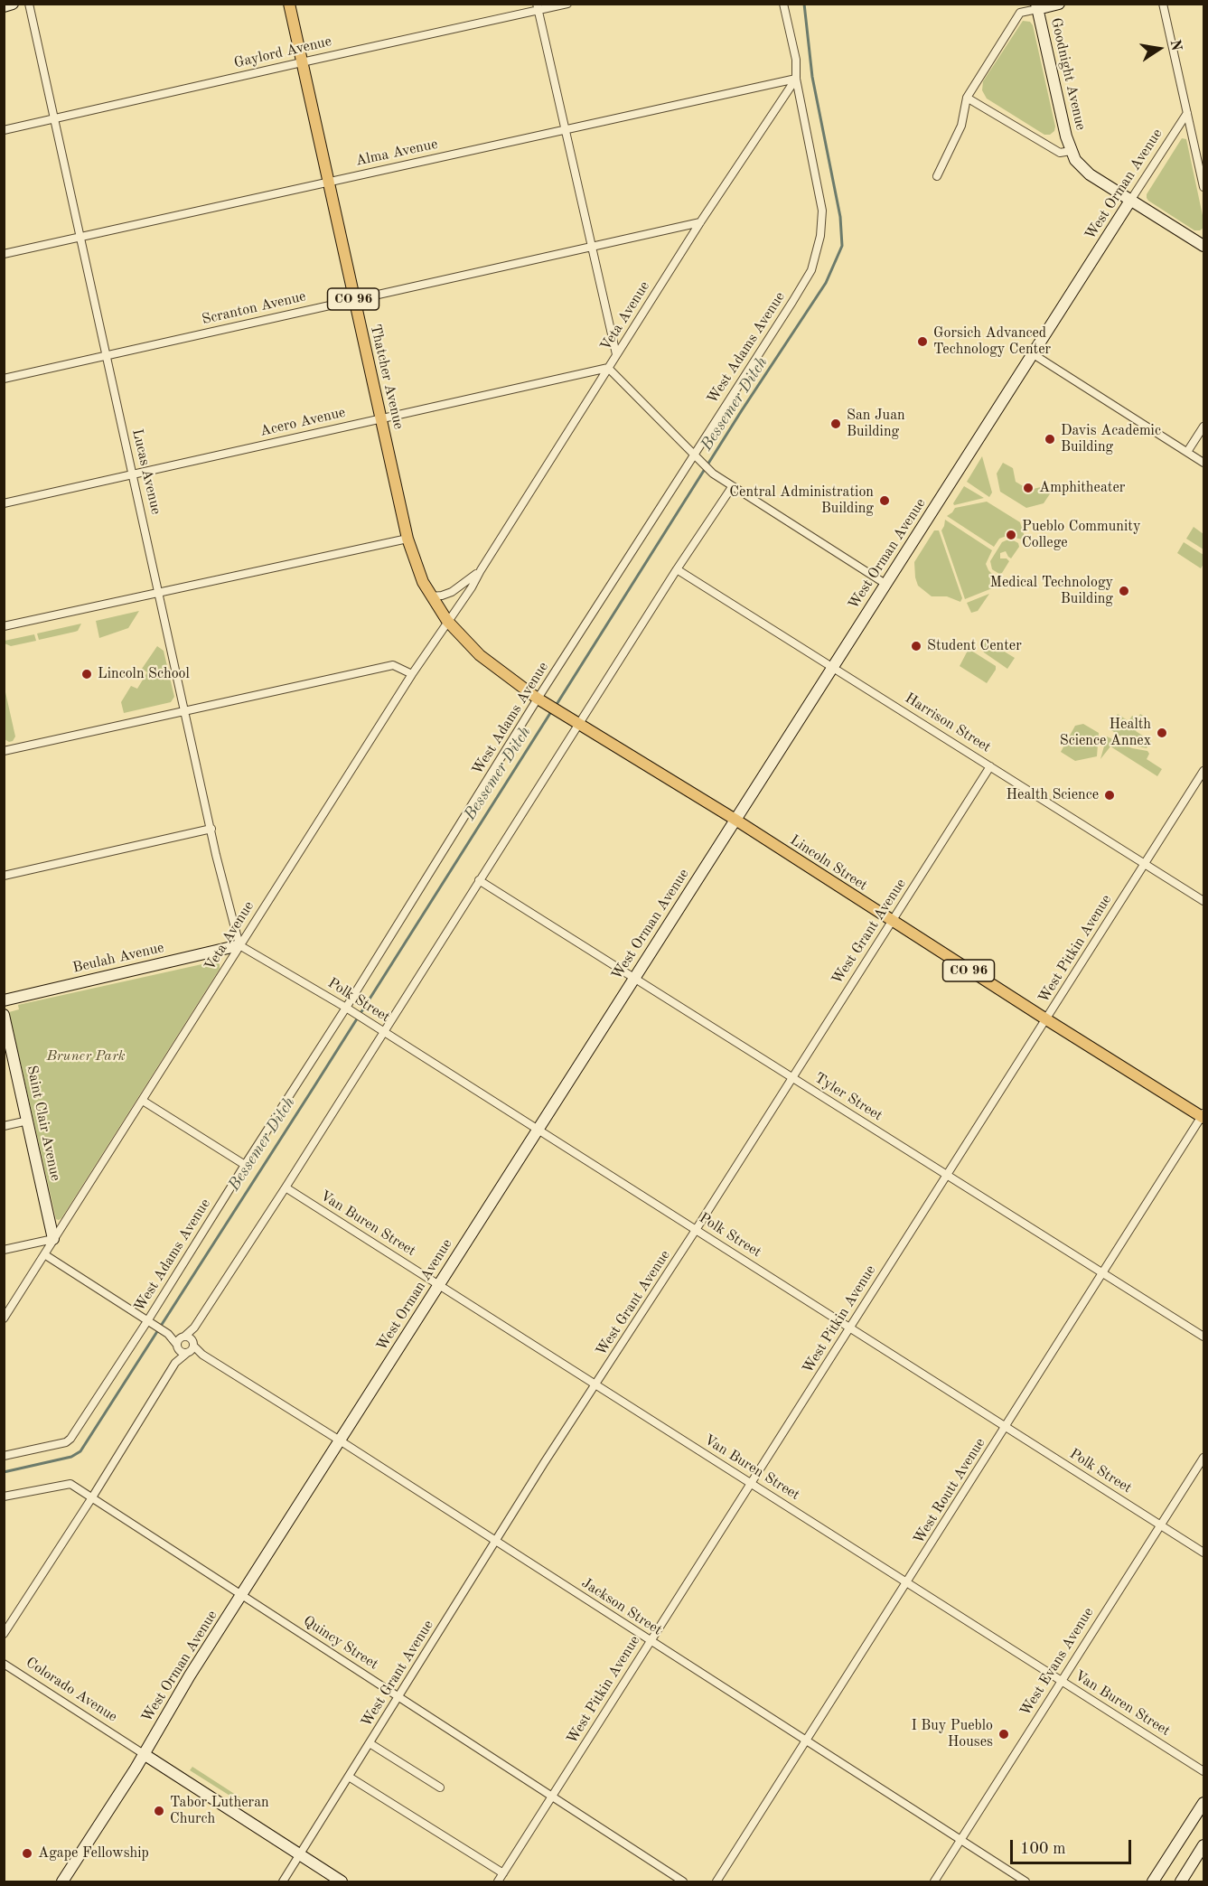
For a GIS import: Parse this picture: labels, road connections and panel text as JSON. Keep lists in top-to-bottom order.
{
  "streets": {
    "main road": ["CO 96", "Thatcher Avenue", "Lincoln Street"],
    "street": [
      "Gaylord Avenue",
      "Goodnight Avenue",
      "Alma Avenue",
      "West Orman Avenue",
      "Scranton Avenue",
      "Veta Avenue",
      "West Adams Avenue",
      "Acero Avenue",
      "Lucas Avenue",
      "Harrison Street",
      "West Grant Avenue",
      "West Pitkin Avenue",
      "Beulah Avenue",
      "Polk Street",
      "Tyler Street",
      "Saint Clair Avenue",
      "Van Buren Street",
      "West Routt Avenue",
      "Jackson Street",
      "Quincy Street",
      "West Evans Avenue",
      "Colorado Avenue"
    ]
  },
  "crossings": [
    ["Gaylord Avenue", "Thatcher Avenue"],
    ["Gaylord Avenue", "Lucas Avenue"],
    ["Alma Avenue", "Veta Avenue"],
    ["Alma Avenue", "West Adams Avenue"],
    ["Alma Avenue", "Thatcher Avenue"],
    ["Alma Avenue", "Lucas Avenue"],
    ["West Orman Avenue", "Harrison Street"],
    ["West Orman Avenue", "Lincoln Street"],
    ["West Orman Avenue", "Polk Street"],
    ["West Orman Avenue", "Tyler Street"],
    ["West Orman Avenue", "Van Buren Street"],
    ["West Orman Avenue", "Jackson Street"],
    ["West Orman Avenue", "Quincy Street"],
    ["West Orman Avenue", "Colorado Avenue"],
    ["Scranton Avenue", "Veta Avenue"],
    ["Scranton Avenue", "Thatcher Avenue"],
    ["Scranton Avenue", "Lucas Avenue"],
    ["Veta Avenue", "West Adams Avenue"],
    ["Veta Avenue", "Thatcher Avenue"],
    ["Veta Avenue", "Acero Avenue"],
    ["Veta Avenue", "Lucas Avenue"],
    ["Veta Avenue", "Lincoln Street"],
    ["Veta Avenue", "Beulah Avenue"],
    ["Veta Avenue", "Polk Street"],
    ["Veta Avenue", "Saint Clair Avenue"],
    ["Veta Avenue", "Jackson Street"],
    ["West Adams Avenue", "Lincoln Street"],
    ["West Adams Avenue", "Polk Street"],
    ["West Adams Avenue", "Jackson Street"],
    ["Thatcher Avenue", "Acero Avenue"],
    ["Thatcher Avenue", "Lincoln Street"],
    ["Acero Avenue", "Lucas Avenue"],
    ["Lucas Avenue", "Beulah Avenue"],
    ["Lucas Avenue", "Polk Street"],
    ["Harrison Street", "West Grant Avenue"],
    ["Harrison Street", "West Pitkin Avenue"],
    ["Lincoln Street", "West Grant Avenue"],
    ["Lincoln Street", "West Pitkin Avenue"],
    ["Lincoln Street", "West Routt Avenue"],
    ["West Grant Avenue", "Polk Street"],
    ["West Grant Avenue", "Tyler Street"],
    ["West Grant Avenue", "Van Buren Street"],
    ["West Grant Avenue", "Jackson Street"],
    ["West Grant Avenue", "Quincy Street"],
    ["West Grant Avenue", "Colorado Avenue"],
    ["West Pitkin Avenue", "Polk Street"],
    ["West Pitkin Avenue", "Tyler Street"],
    ["West Pitkin Avenue", "Van Buren Street"],
    ["West Pitkin Avenue", "Jackson Street"],
    ["West Pitkin Avenue", "Quincy Street"],
    ["Beulah Avenue", "Polk Street"],
    ["Polk Street", "West Routt Avenue"],
    ["Polk Street", "West Evans Avenue"],
    ["Tyler Street", "West Routt Avenue"],
    ["Van Buren Street", "West Routt Avenue"],
    ["Van Buren Street", "West Evans Avenue"],
    ["West Routt Avenue", "Jackson Street"],
    ["Jackson Street", "West Evans Avenue"]
  ],
  "water": ["Bessemer Ditch"],
  "parks": ["Bruner Park"],
  "places": [
    "Gorsich Advanced Technology Center",
    "San Juan Building",
    "Davis Academic Building",
    "Amphitheater",
    "Central Administration Building",
    "Pueblo Community College",
    "Medical Technology Building",
    "Student Center",
    "Lincoln School",
    "Health Science Annex",
    "Health Science",
    "I Buy Pueblo Houses",
    "Tabor Lutheran Church",
    "Agape Fellowship"
  ],
  "scale_bar": "100 m",
  "north": "right"
}
